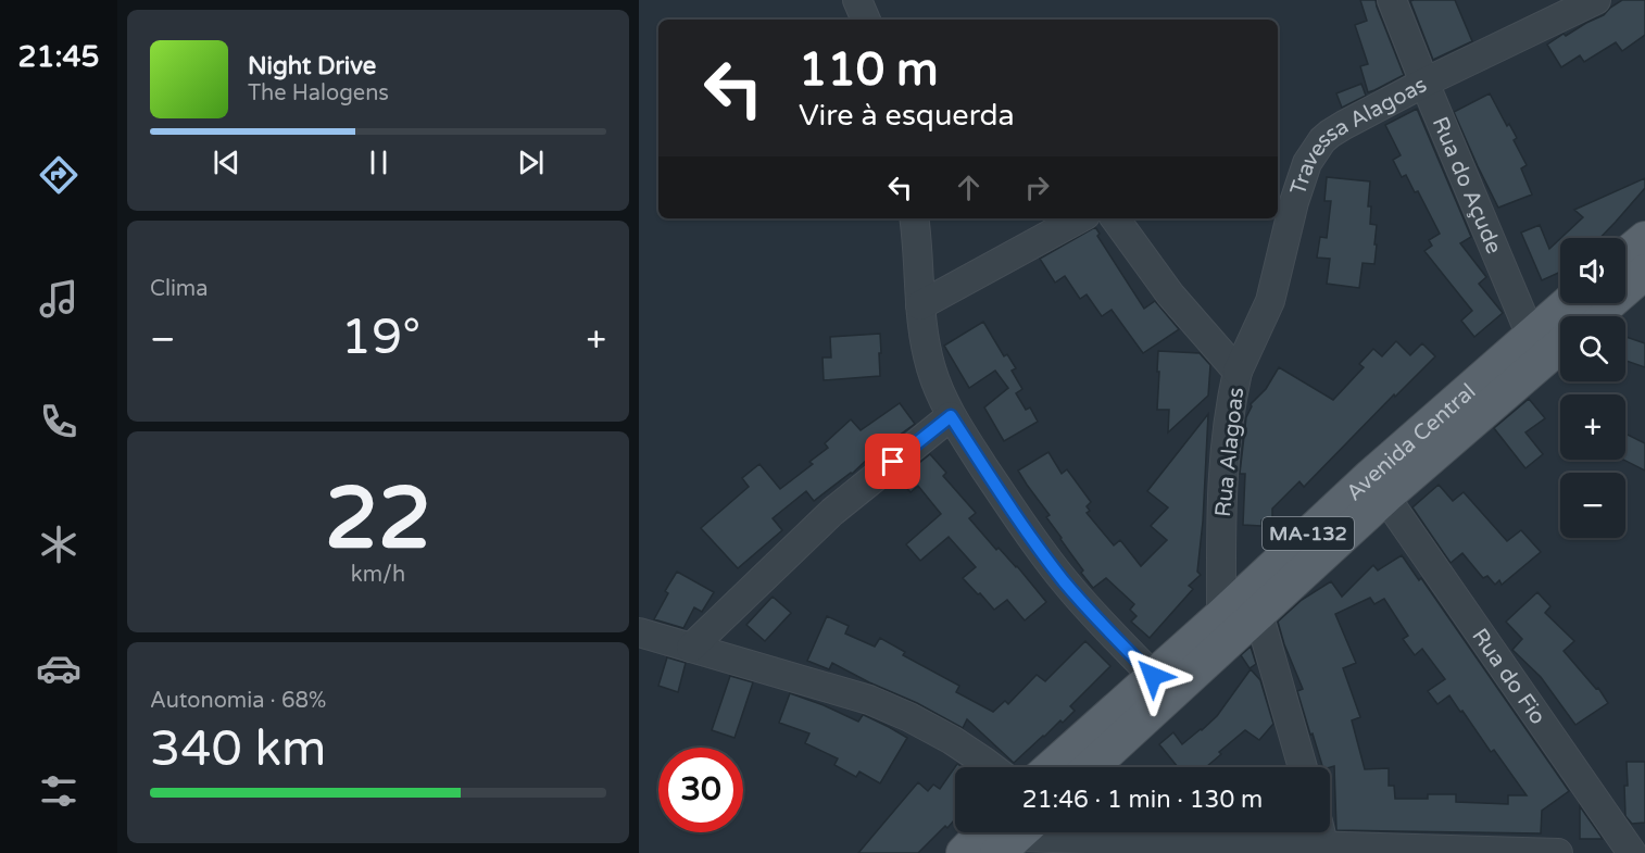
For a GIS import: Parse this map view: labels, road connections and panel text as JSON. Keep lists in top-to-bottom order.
{
  "streets": {
    "main road": ["Avenida Central", "MA-132"],
    "street": [
      "Travessa Alagoas",
      "Rua do Açude",
      "Rua Alagoas",
      "Rua do Fio"
    ]
  },
  "crossings": [
    ["Travessa Alagoas", "Rua do Açude"],
    ["Travessa Alagoas", "Rua Alagoas"],
    ["Rua do Açude", "Avenida Central"],
    ["Avenida Central", "Rua Alagoas"],
    ["Avenida Central", "MA-132"],
    ["Avenida Central", "Rua do Fio"],
    ["MA-132", "Rua do Fio"]
  ],
  "page": {
    "tabs": "21:45",
    "turn": ["110 m", "Vire à esquerda"],
    "song": ["Night Drive", "The Halogens"],
    "tile": [
      "Clima",
      ["22", "km/h"],
      ["Autonomia · 68%", "340 km"]
    ],
    "map_buttons": ["+", "−"],
    "heat": ["−", "19°", "+"],
    "limit": "30",
    "trip": "21:46 · 1 min · 130 m"
  }
}
